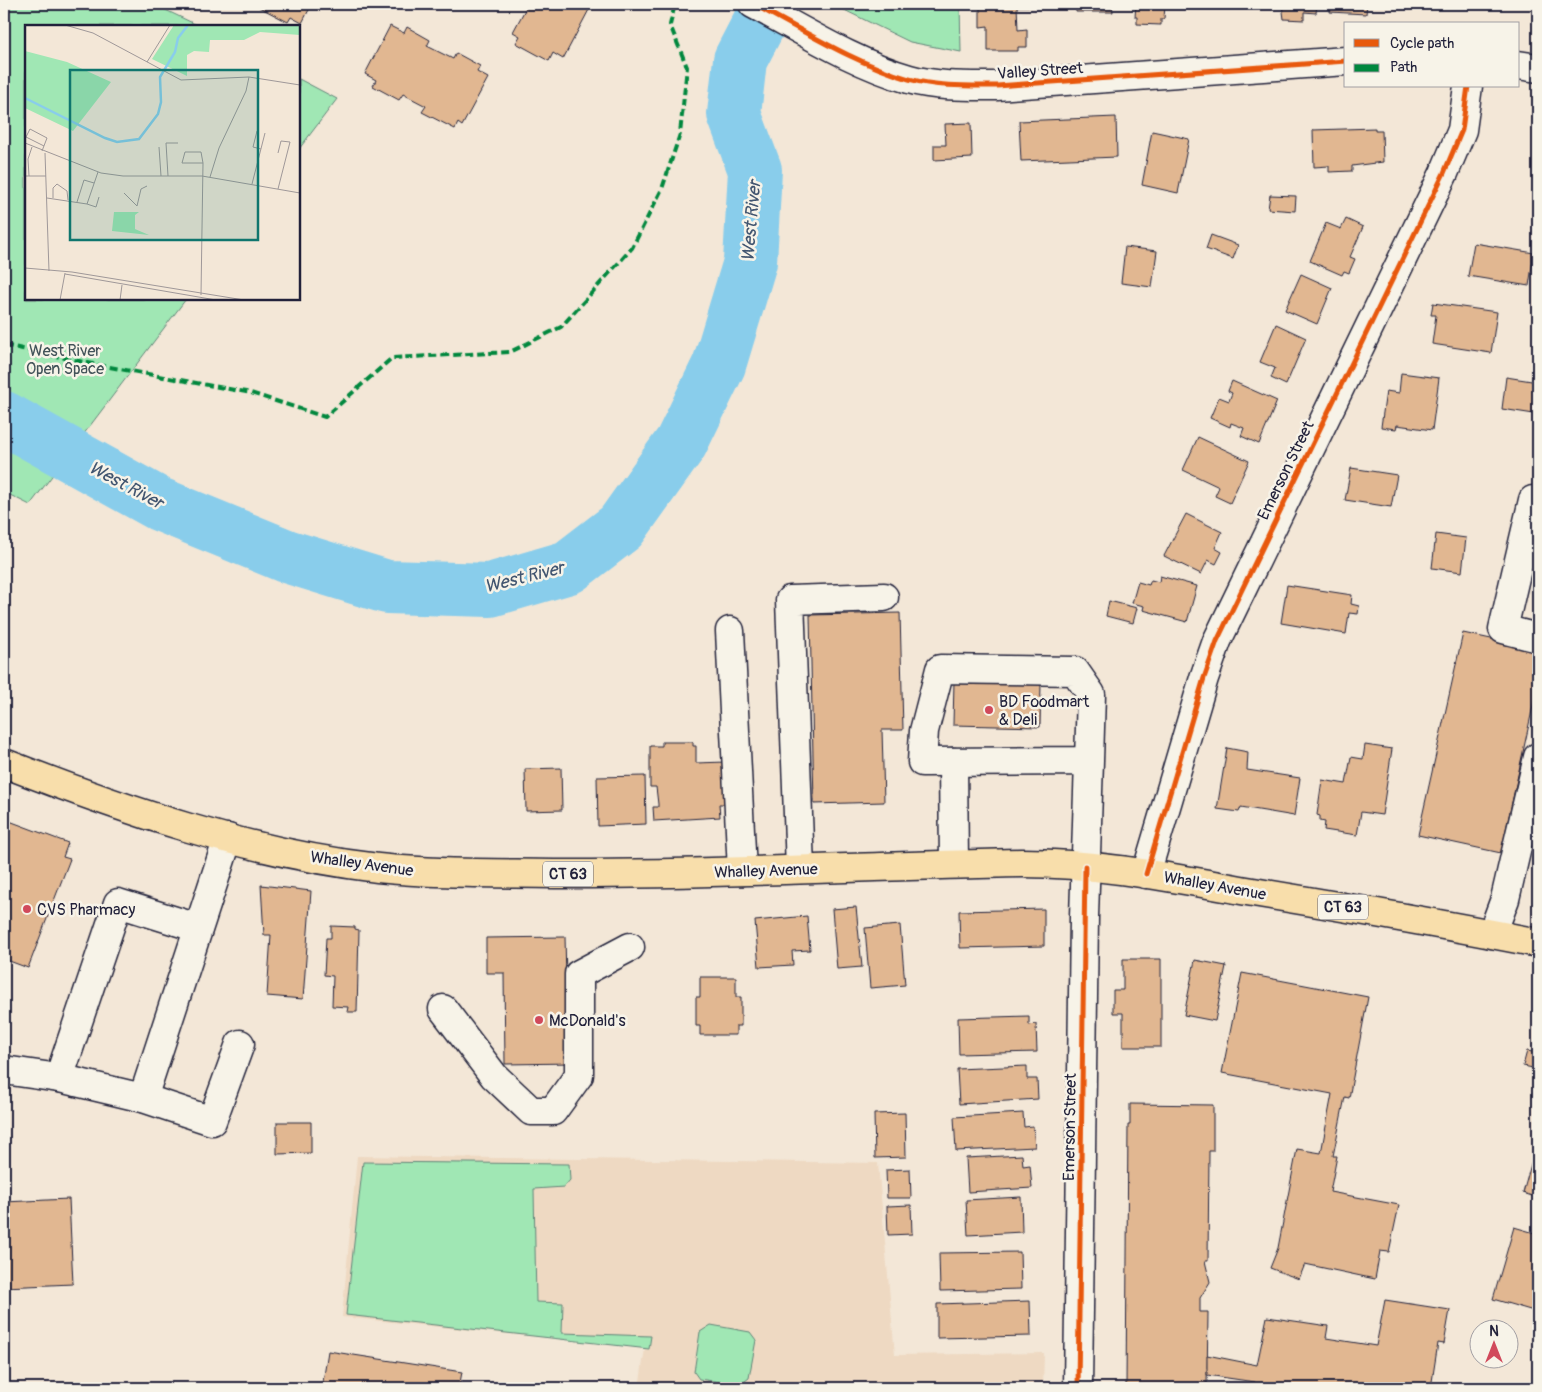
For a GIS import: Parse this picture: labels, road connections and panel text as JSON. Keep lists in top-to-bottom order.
{
  "streets": {
    "main road": ["Whalley Avenue", "CT 63"],
    "street": ["Valley Street", "Emerson Street"]
  },
  "crossings": [
    ["Emerson Street", "Whalley Avenue"]
  ],
  "water": ["West River"],
  "parks": ["West River Open Space"],
  "places": ["BD Foodmart & Deli", "CVS Pharmacy", "McDonald's"],
  "legend": ["Cycle path", "Path"],
  "north": "top"
}
